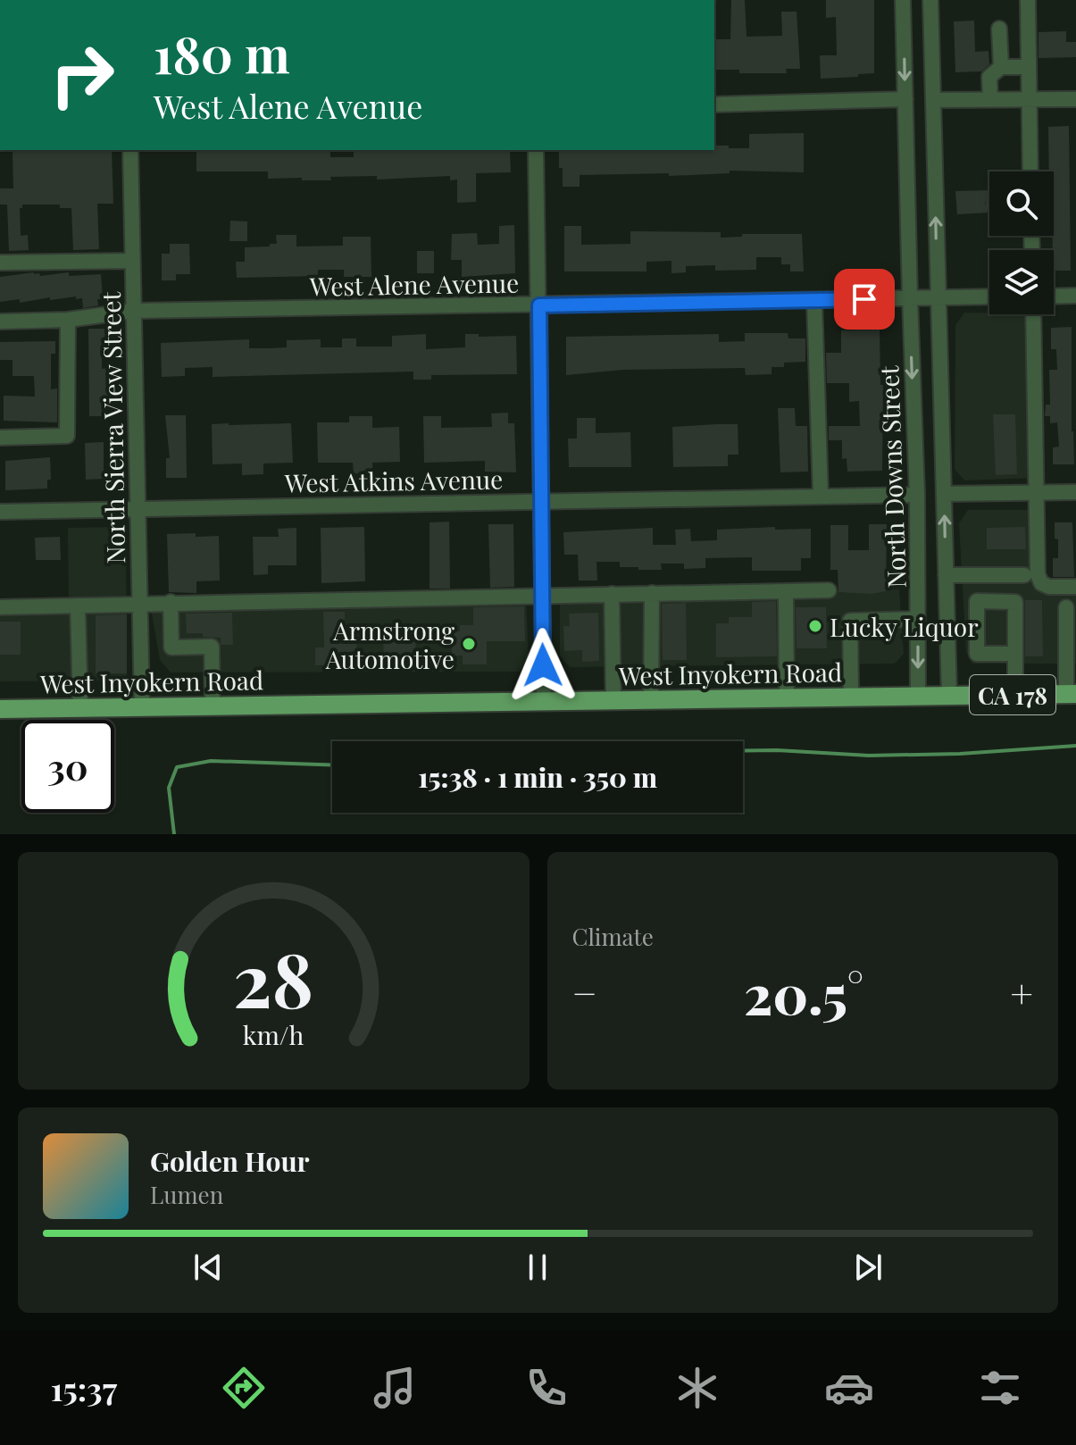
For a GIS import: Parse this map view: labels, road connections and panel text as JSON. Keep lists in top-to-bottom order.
{
  "streets": {
    "main road": ["West Inyokern Road", "CA 178"],
    "street": [
      "West Alene Avenue",
      "North Sierra View Street",
      "North Downs Street",
      "West Atkins Avenue"
    ]
  },
  "crossings": [
    ["West Alene Avenue", "North Sierra View Street"],
    ["West Alene Avenue", "North Downs Street"],
    ["North Sierra View Street", "West Atkins Avenue"],
    ["North Sierra View Street", "West Inyokern Road"],
    ["North Downs Street", "West Atkins Avenue"],
    ["North Downs Street", "West Inyokern Road"]
  ],
  "places": ["Lucky Liquor", "Armstrong Automotive"],
  "page": {
    "turn": ["180 m", "West Alene Avenue"],
    "limit": "30",
    "trip": "15:38 · 1 min · 350 m",
    "tile": "Climate",
    "heat": ["−", "20.5°", "+"],
    "song": ["Golden Hour", "Lumen"],
    "tabs": "15:37",
    "gauge": ["28", "km/h"]
  }
}
